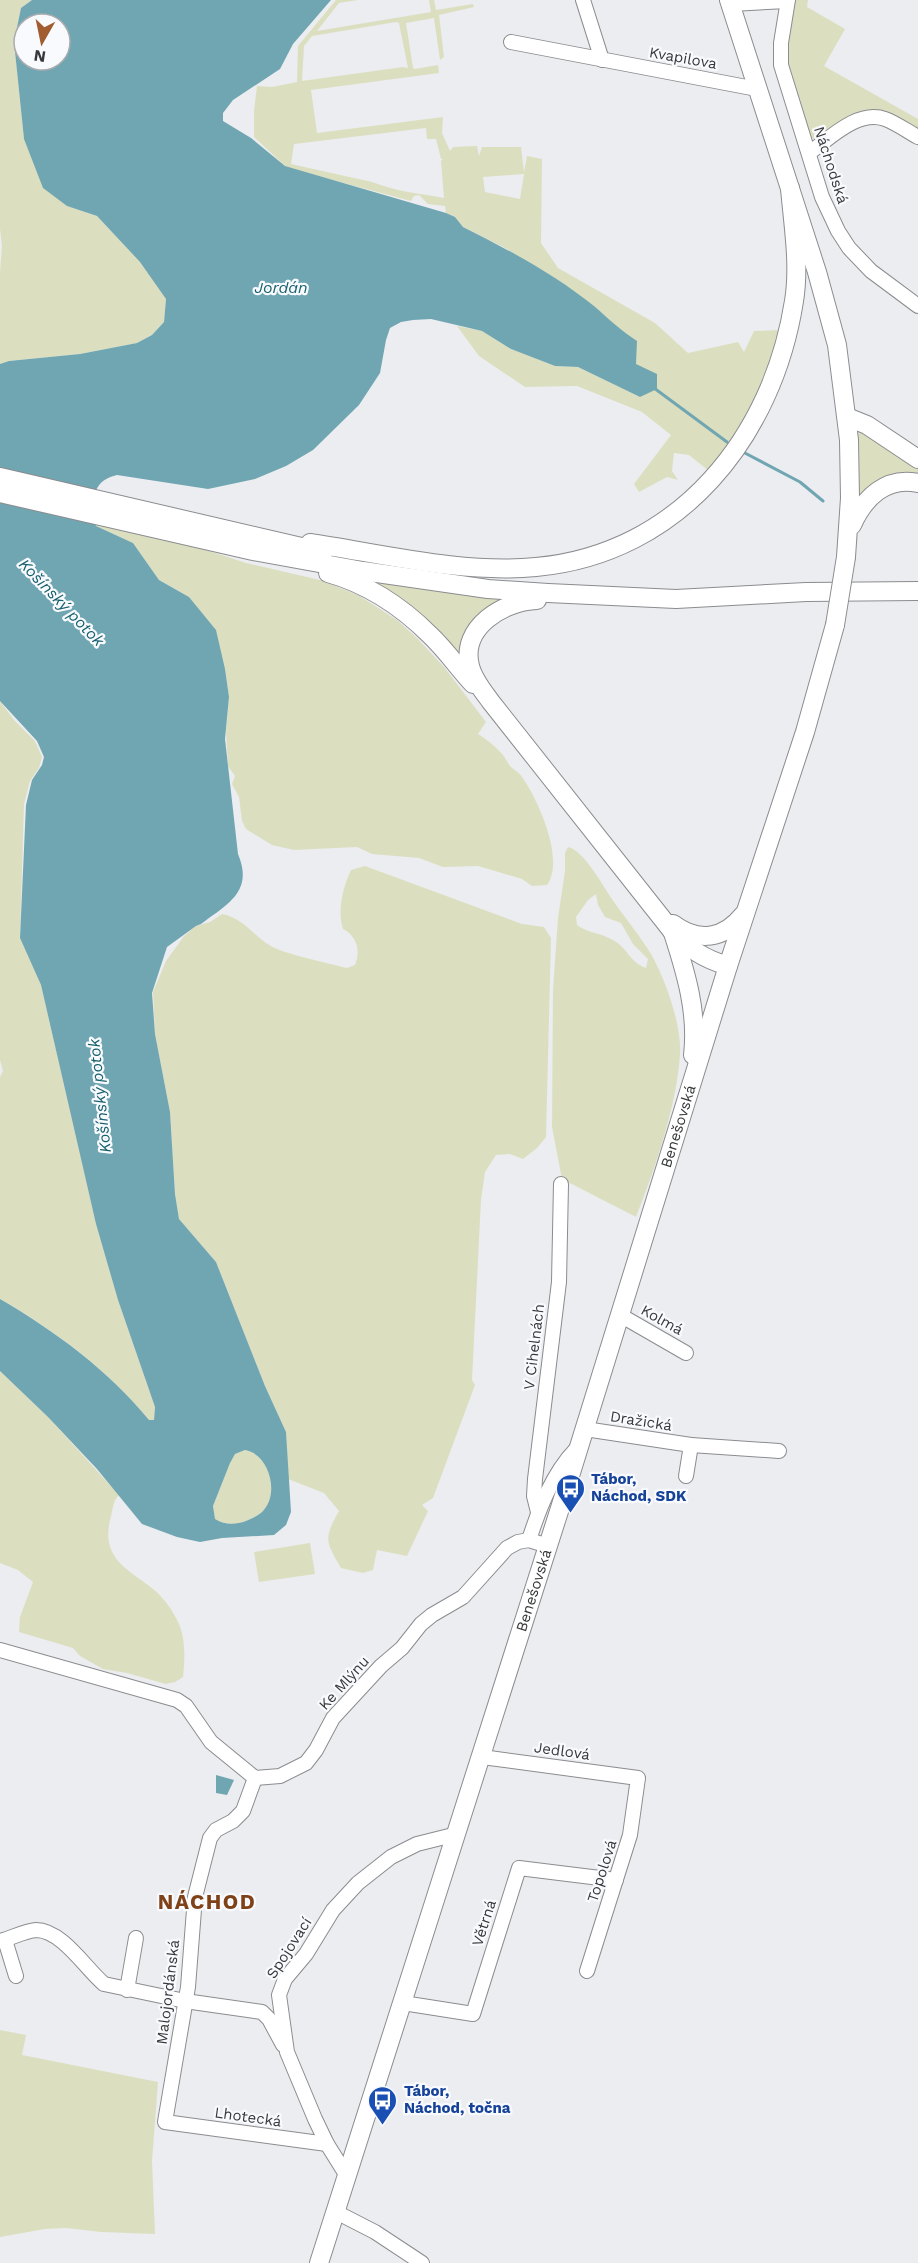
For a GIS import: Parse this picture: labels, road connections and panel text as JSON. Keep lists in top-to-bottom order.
{
  "streets": {
    "main road": ["Benešovská"],
    "street": [
      "Kvapilova",
      "Náchodská",
      "Kolmá",
      "V Cihelnách",
      "Dražická",
      "Ke Mlýnu",
      "Jedlová",
      "Topolová",
      "Větrná",
      "Spojovací",
      "Malojordánská",
      "Lhotecká"
    ]
  },
  "crossings": [
    ["Benešovská", "Kolmá"],
    ["Benešovská", "Dražická"],
    ["Benešovská", "Jedlová"],
    ["Benešovská", "Větrná"],
    ["Benešovská", "Spojovací"],
    ["Ke Mlýnu", "Malojordánská"],
    ["Jedlová", "Topolová"],
    ["Topolová", "Větrná"],
    ["Spojovací", "Lhotecká"],
    ["Malojordánská", "Lhotecká"]
  ],
  "districts": ["NÁCHOD"],
  "water": ["Jordán", "Košínský potok"],
  "places": {
    "bus stop": ["Tábor, Náchod, SDK", "Tábor, Náchod, točna"]
  },
  "north": "bottom"
}
